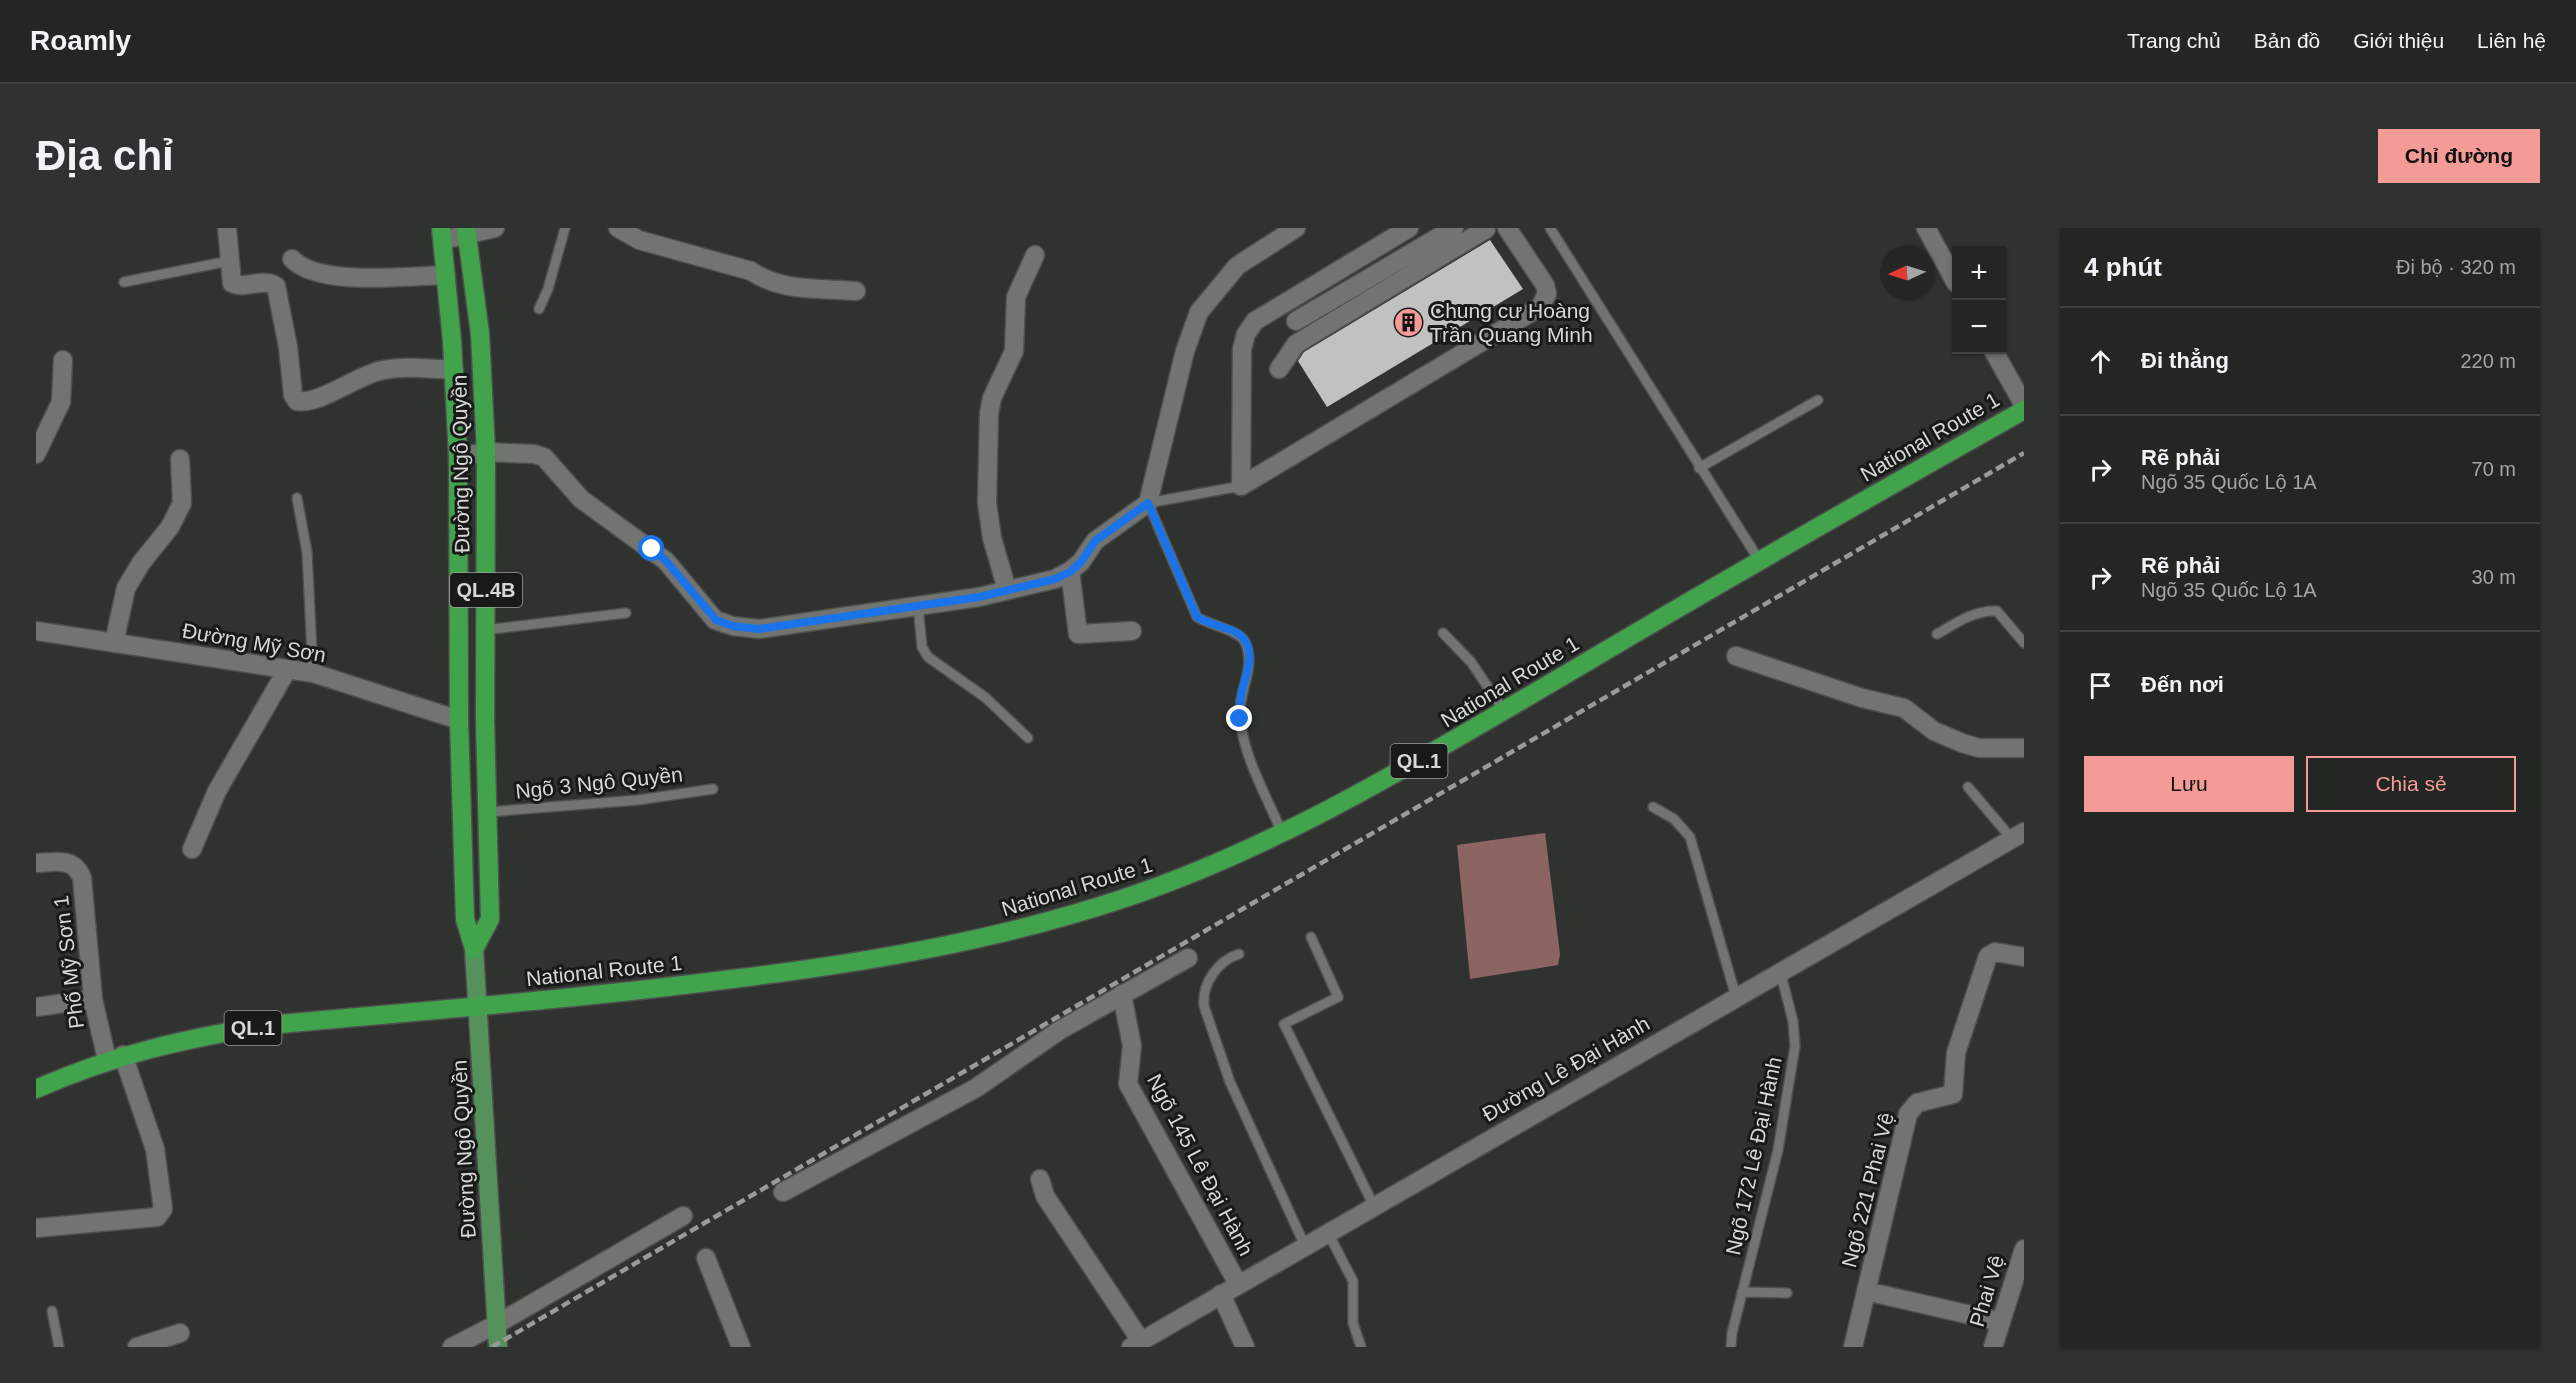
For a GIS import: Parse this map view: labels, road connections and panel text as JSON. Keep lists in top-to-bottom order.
{
  "streets": {
    "highway": [
      "National Route 1",
      "Đường Ngô Quyền",
      "QL.4B",
      "QL.1"
    ],
    "street": [
      "Đường Mỹ Sơn",
      "Phố Mỹ Sơn 1",
      "Đường Lê Đại Hành",
      "Ngõ 145 Lê Đại Hành",
      "Ngõ 221 Phai Vệ",
      "Phai Vệ"
    ],
    "lane": ["Ngõ 3 Ngô Quyền", "Ngõ 172 Lê Đại Hành"]
  },
  "crossings": [
    ["National Route 1", "Đường Ngô Quyền"],
    ["National Route 1", "Phố Mỹ Sơn 1"],
    ["Đường Ngô Quyền", "Đường Mỹ Sơn"],
    ["Đường Ngô Quyền", "Ngõ 3 Ngô Quyền"],
    ["Đường Lê Đại Hành", "Ngõ 172 Lê Đại Hành"],
    ["Đường Lê Đại Hành", "Ngõ 145 Lê Đại Hành"],
    ["Ngõ 221 Phai Vệ", "Phai Vệ"]
  ],
  "places": {
    "building": ["Chung cư Hoàng Trần Quang Minh"]
  },
  "north": "left",
  "page": {
    "header": "Roamly",
    "nav": [
      "Trang chủ",
      "Bản đồ",
      "Giới thiệu",
      "Liên hệ"
    ],
    "buttons": [
      "Chỉ đường",
      ["Lưu", "Chia sẻ"]
    ],
    "title": "Địa chỉ",
    "heading": ["4 phút", "Đi bộ · 320 m"],
    "map_buttons": ["+", "−"],
    "list": [
      ["Đi thẳng", "220 m"],
      ["Rẽ phải", "Ngõ 35 Quốc Lộ 1A", "70 m"],
      ["Rẽ phải", "Ngõ 35 Quốc Lộ 1A", "30 m"],
      "Đến nơi"
    ]
  }
}
